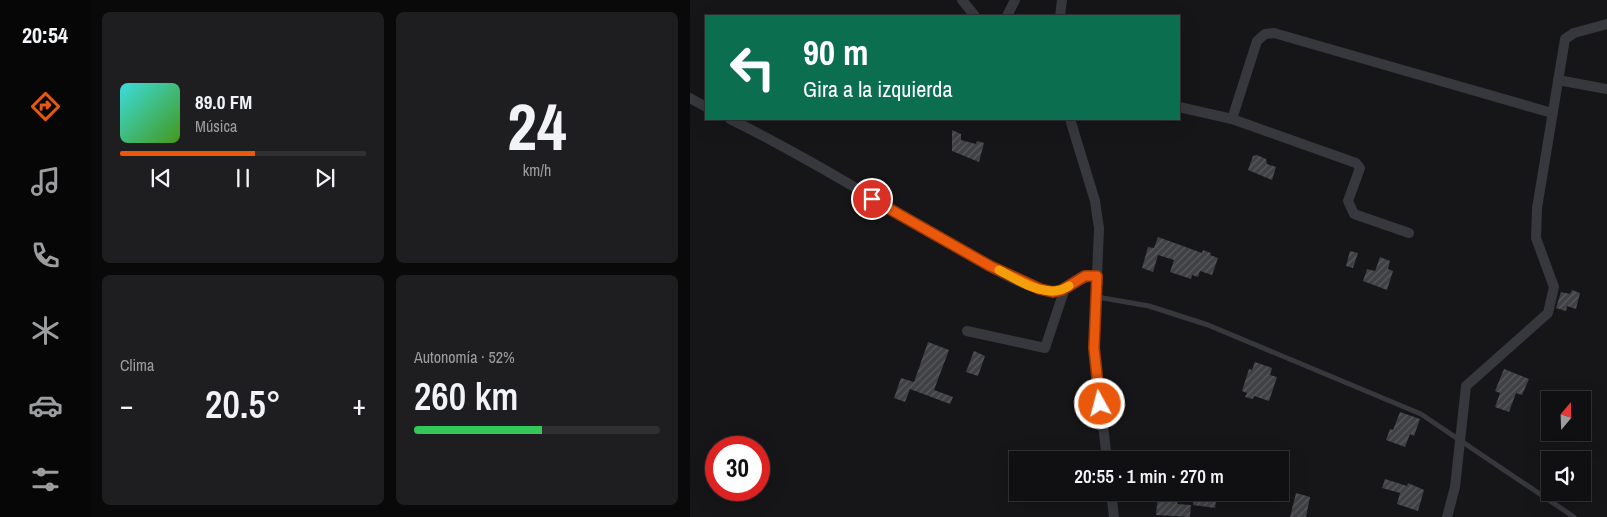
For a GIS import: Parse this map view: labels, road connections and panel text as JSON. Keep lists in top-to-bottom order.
{
  "north": "top",
  "page": {
    "tabs": "20:54",
    "tile": [
      ["24", "km/h"],
      "Clima",
      ["Autonomía · 52%", "260 km"]
    ],
    "turn": ["90 m", "Gira a la izquierda"],
    "song": ["89.0 FM", "Música"],
    "heat": ["−", "20.5°", "+"],
    "limit": "30",
    "trip": "20:55 · 1 min · 270 m"
  }
}
